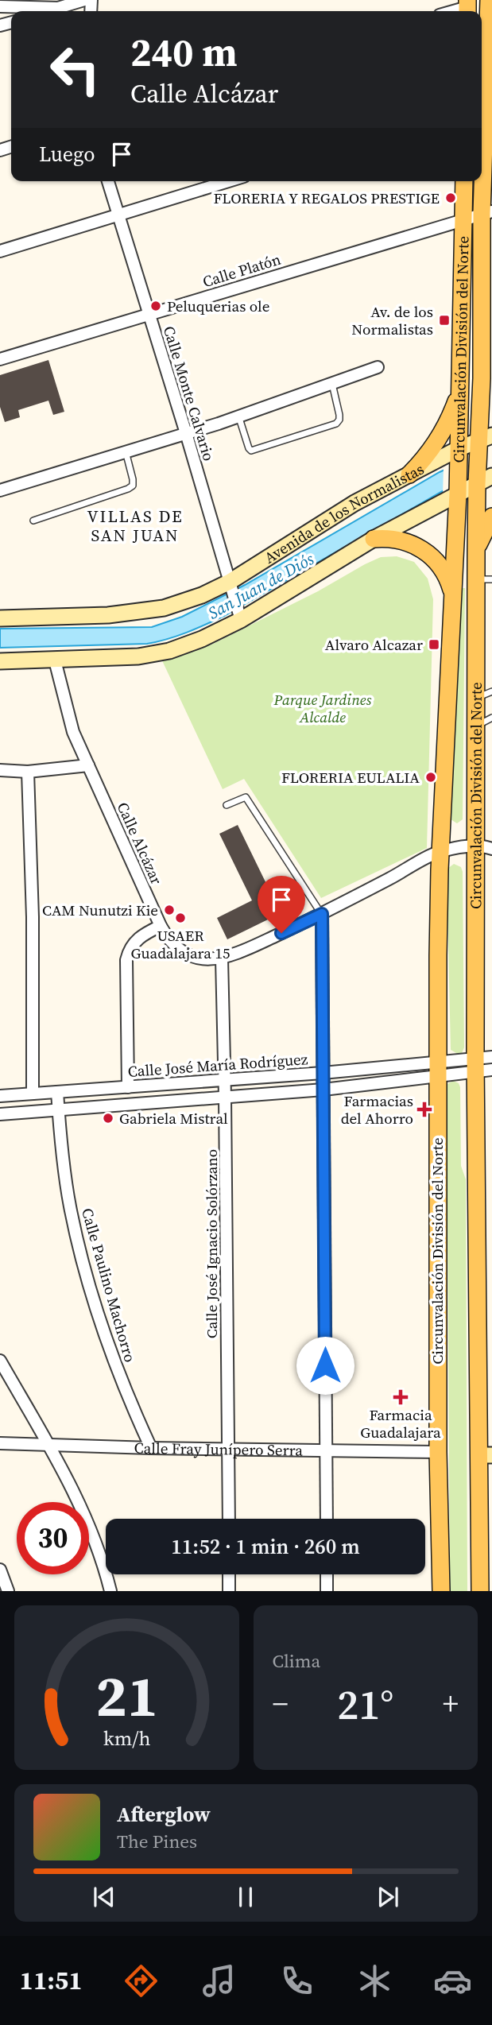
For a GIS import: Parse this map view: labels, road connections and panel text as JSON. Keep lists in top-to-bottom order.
{
  "streets": {
    "main road": ["Circunvalación División del Norte"],
    "street": [
      "Calle Platón",
      "Calle Monte Calvario",
      "Avenida de los Normalistas",
      "Calle Alcázar",
      "Calle José María Rodríguez",
      "Calle José Ignacio Solórzano",
      "Calle Paulino Machorro",
      "Calle Fray Junípero Serra"
    ]
  },
  "crossings": [
    ["Calle Platón", "Circunvalación División del Norte"],
    ["Calle Platón", "Calle Monte Calvario"],
    ["Circunvalación División del Norte", "Avenida de los Normalistas"],
    ["Circunvalación División del Norte", "Calle Alcázar"],
    ["Circunvalación División del Norte", "Calle José María Rodríguez"],
    ["Circunvalación División del Norte", "Calle Fray Junípero Serra"],
    ["Calle Monte Calvario", "Avenida de los Normalistas"],
    ["Calle Alcázar", "Calle José Ignacio Solórzano"],
    ["Calle José María Rodríguez", "Calle José Ignacio Solórzano"],
    ["Calle José María Rodríguez", "Calle Paulino Machorro"],
    ["Calle José Ignacio Solórzano", "Calle Fray Junípero Serra"],
    ["Calle Paulino Machorro", "Calle Fray Junípero Serra"]
  ],
  "districts": ["VILLAS DE SAN JUAN"],
  "water": ["San Juan de Diós"],
  "parks": ["Parque Jardines Alcalde"],
  "places": {
    "other": [
      "FLORERIA Y REGALOS PRESTIGE",
      "Peluquerias ole",
      "FLORERIA EULALIA",
      "CAM Nunutzi Kie",
      "USAER Guadalajara 15",
      "Gabriela Mistral"
    ],
    "transit": ["Av. de los Normalistas", "Alvaro Alcazar"],
    "health": ["Farmacias del Ahorro", "Farmacia Guadalajara"]
  },
  "page": {
    "turn": ["240 m", "Calle Alcázar"],
    "then": "Luego",
    "limit": "30",
    "trip": "11:52 · 1 min · 260 m",
    "tile": "Clima",
    "heat": ["−", "21°", "+"],
    "song": ["Afterglow", "The Pines"],
    "tabs": "11:51",
    "gauge": ["21", "km/h"]
  }
}
